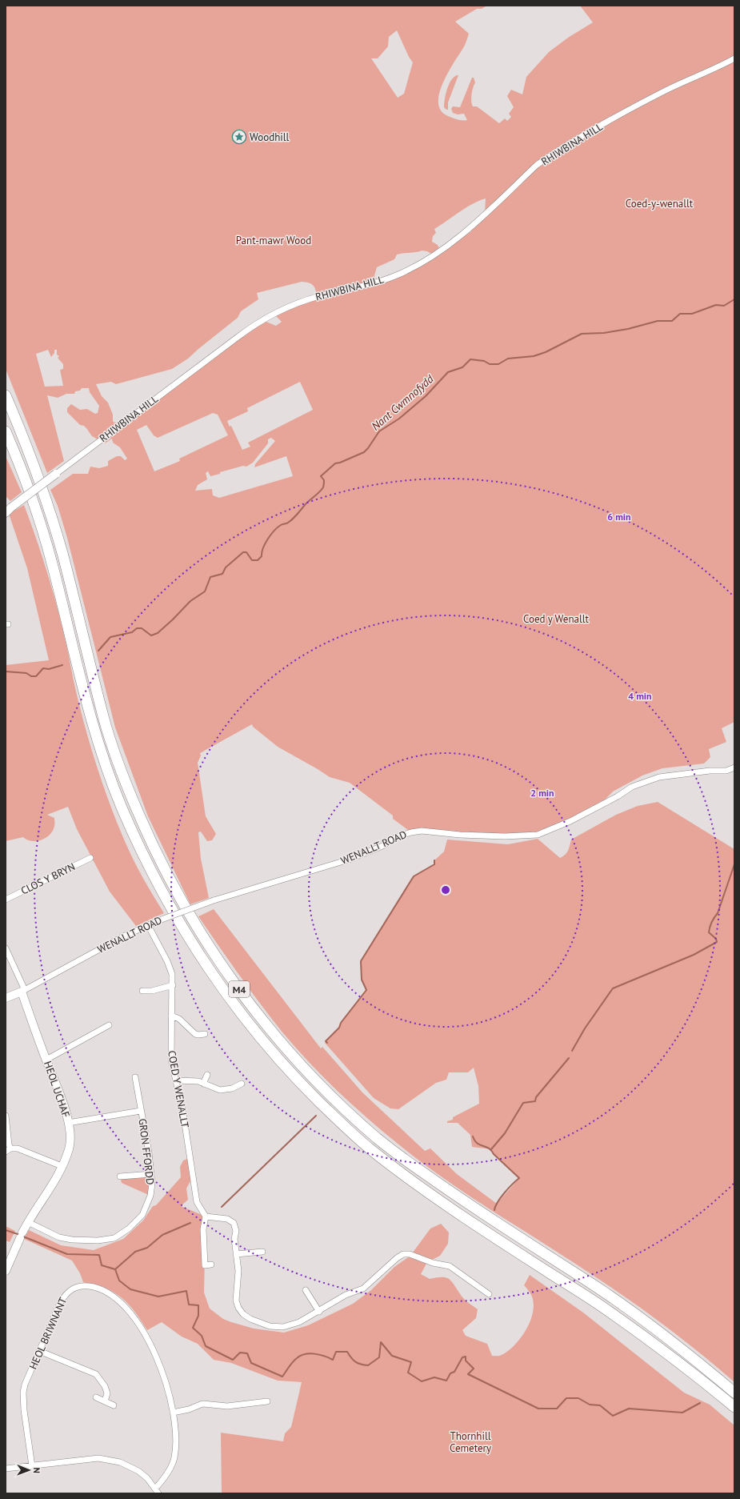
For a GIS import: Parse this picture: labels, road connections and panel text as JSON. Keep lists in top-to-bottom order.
{
  "streets": {
    "highway": ["M4"],
    "street": [
      "RHIWBINA HILL",
      "WENALLT ROAD",
      "CLOS Y BRYN",
      "HEOL UCHAF",
      "COED Y WENALLT",
      "GRON FFORDD",
      "HEOL BRIWNANT"
    ]
  },
  "crossings": [
    ["WENALLT ROAD", "HEOL UCHAF"],
    ["WENALLT ROAD", "COED Y WENALLT"],
    ["HEOL UCHAF", "GRON FFORDD"]
  ],
  "water": ["Nant Cwmnofydd"],
  "parks": [
    "Coed-y-wenallt",
    "Pant-mawr Wood",
    "Coed y Wenallt",
    "Thornhill Cemetery"
  ],
  "places": {
    "place": ["Woodhill"]
  },
  "north": "right",
  "rings": ["6 min", "4 min", "2 min"]
}
